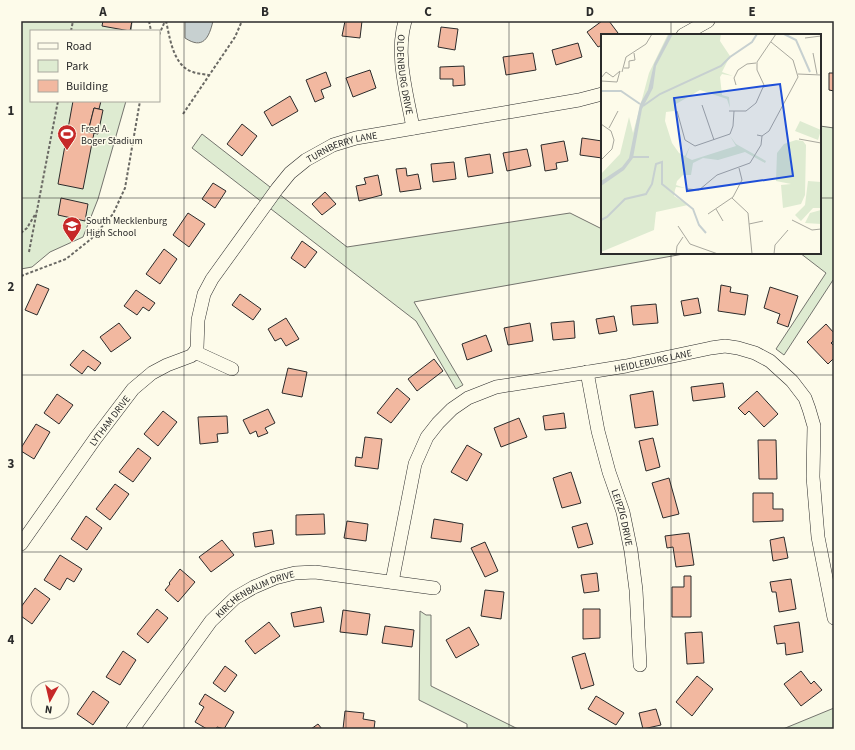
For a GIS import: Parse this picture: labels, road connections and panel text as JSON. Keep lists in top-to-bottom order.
{
  "streets": {
    "street": [
      "OLDENBURG DRIVE",
      "TURNBERRY LANE",
      "HEIDLEBURG LANE",
      "LYTHAM DRIVE",
      "LEIPZIG DRIVE",
      "KIRCHENBAUM DRIVE"
    ]
  },
  "crossings": [
    ["OLDENBURG DRIVE", "TURNBERRY LANE"],
    ["TURNBERRY LANE", "LYTHAM DRIVE"],
    ["HEIDLEBURG LANE", "LEIPZIG DRIVE"],
    ["HEIDLEBURG LANE", "KIRCHENBAUM DRIVE"]
  ],
  "places": {
    "sports": ["Fred A. Boger Stadium"],
    "school or university": ["South Mecklenburg High School"]
  },
  "legend": ["Road", "Park", "Building"],
  "north": "bottom",
  "grid": {
    "columns": [
      "A",
      "B",
      "C",
      "D",
      "E"
    ],
    "rows": [
      "1",
      "2",
      "3",
      "4"
    ]
  }
}
